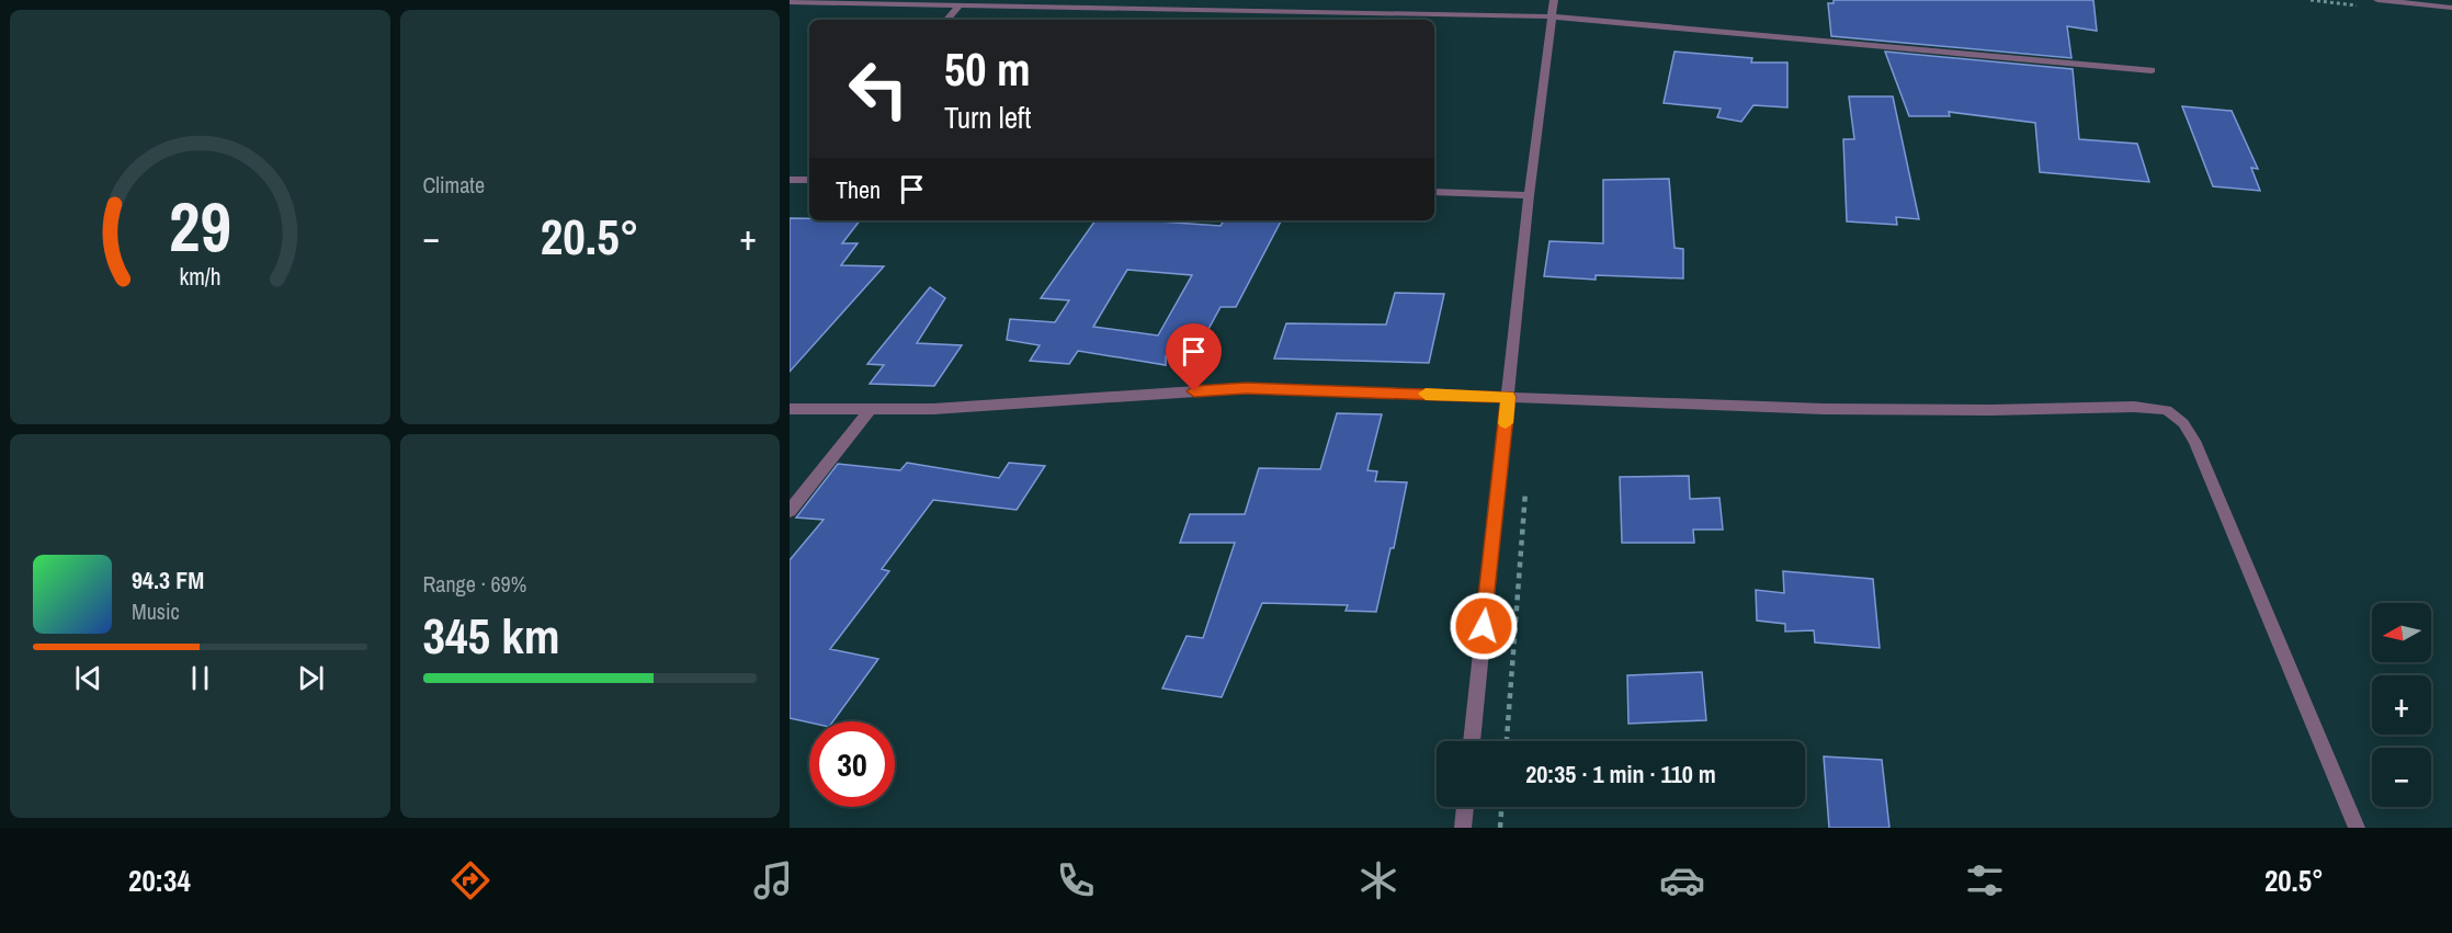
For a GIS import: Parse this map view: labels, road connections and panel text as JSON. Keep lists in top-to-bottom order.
{
  "north": "left",
  "page": {
    "tile": [
      "Climate",
      ["Range · 69%", "345 km"]
    ],
    "turn": ["50 m", "Turn left"],
    "then": "Then",
    "heat": ["−", "20.5°", "+"],
    "song": ["94.3 FM", "Music"],
    "map_buttons": ["+", "−"],
    "limit": "30",
    "trip": "20:35 · 1 min · 110 m",
    "tabs": ["20:34", "20.5°"],
    "gauge": ["29", "km/h"]
  }
}
